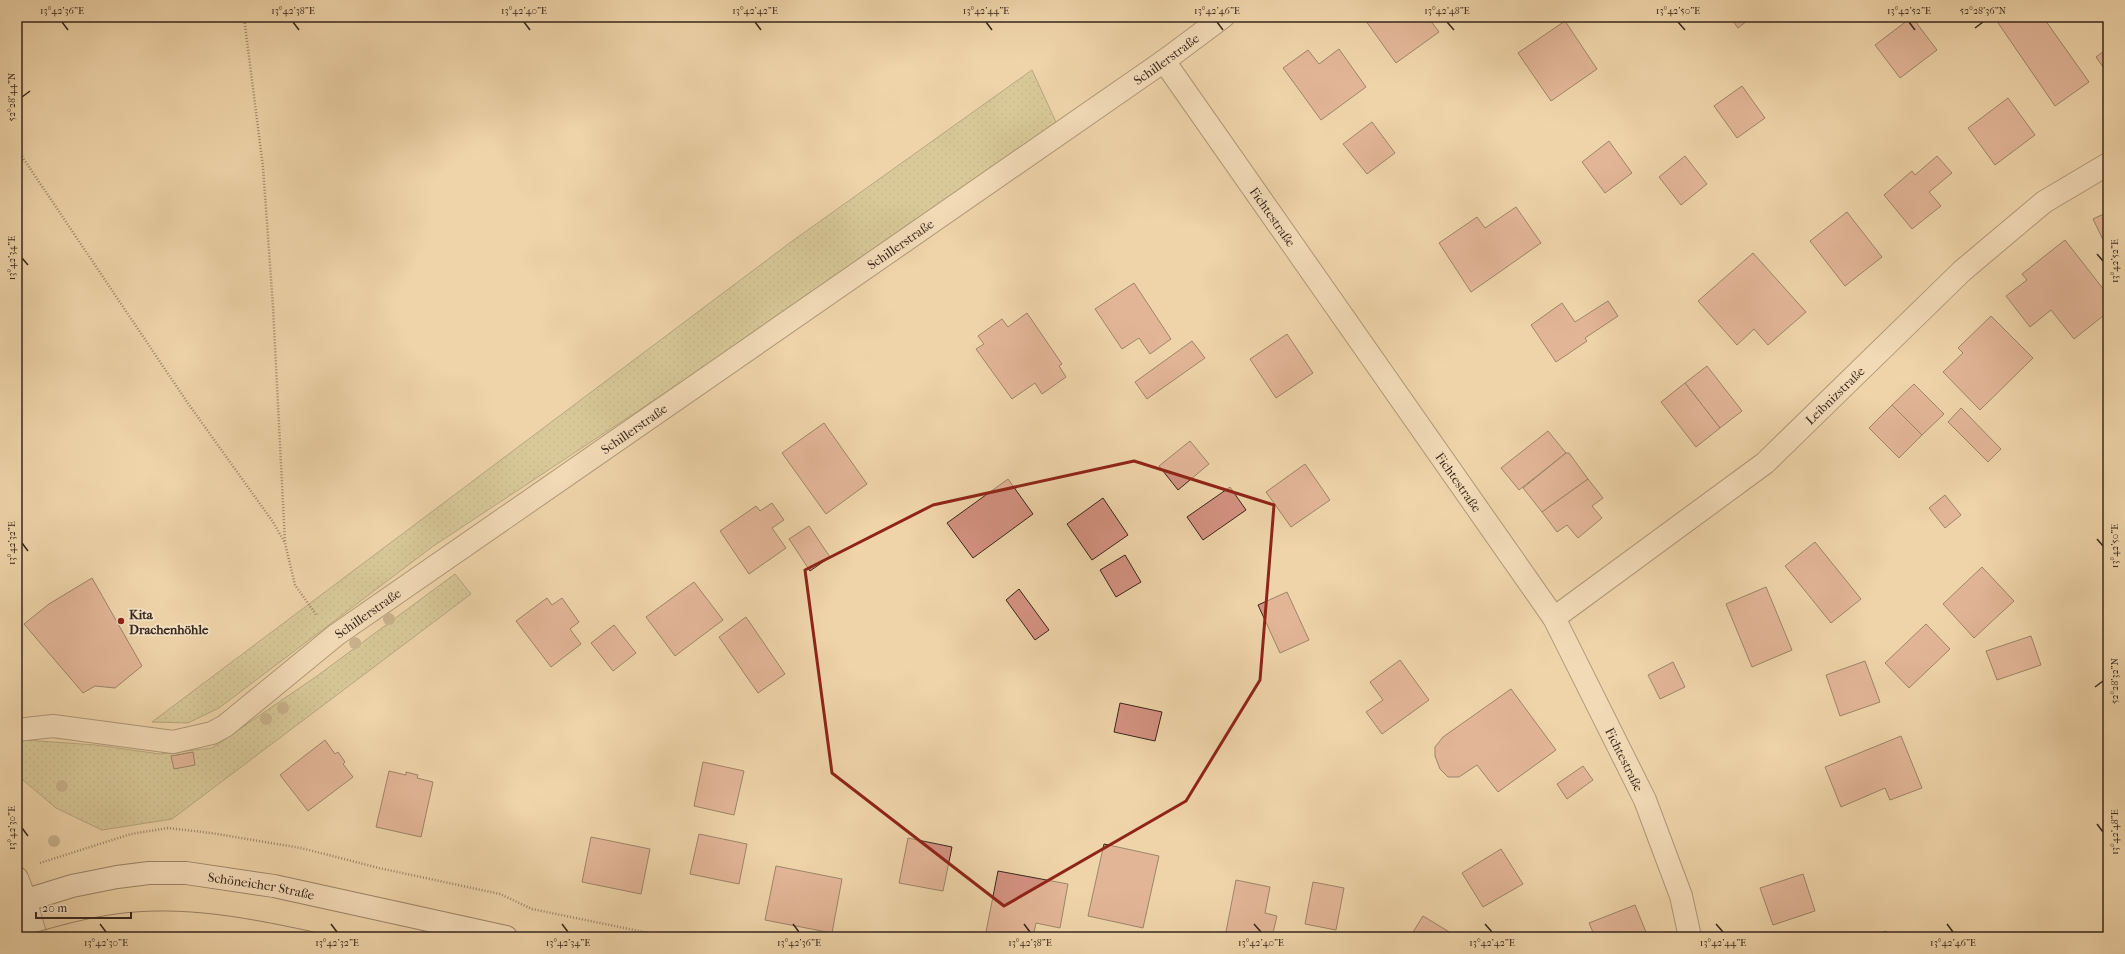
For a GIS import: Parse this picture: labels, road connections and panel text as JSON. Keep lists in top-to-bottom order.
{
  "streets": {
    "street": [
      "Schillerstraße",
      "Fichtestraße",
      "Leibnizstraße",
      "Schöneicher Straße"
    ]
  },
  "crossings": [
    ["Schillerstraße", "Fichtestraße"],
    ["Fichtestraße", "Leibnizstraße"]
  ],
  "places": ["Kita Drachenhöhle"],
  "scale_bar": "20 m",
  "coordinates": [
    "13°42'36\"E",
    "13°42'38\"E",
    "13°42'40\"E",
    "13°42'42\"E",
    "13°42'44\"E",
    "13°42'46\"E",
    "13°42'48\"E",
    "13°42'50\"E",
    "13°42'52\"E",
    "52°28'36\"N",
    "52°28'44\"N",
    "13°42'34\"E",
    "13°42'32\"E",
    "52°28'32\"N",
    "13°42'30\"E"
  ]
}
